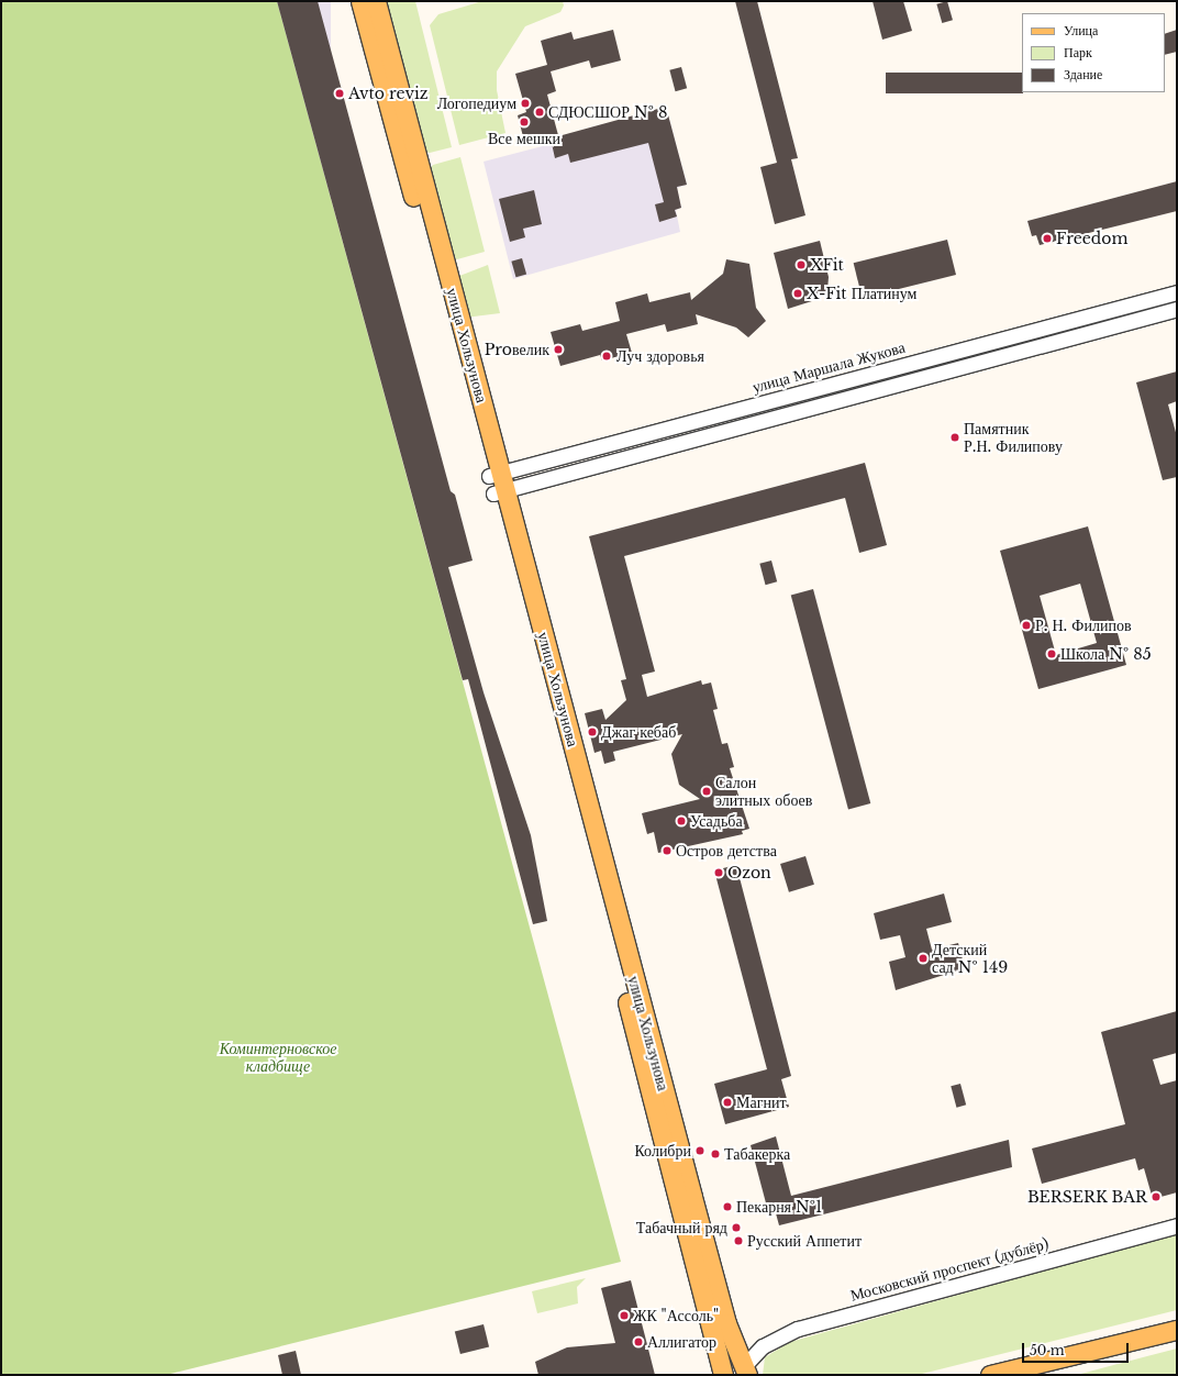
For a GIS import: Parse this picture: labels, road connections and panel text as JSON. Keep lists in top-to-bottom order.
{
  "streets": {
    "main road": ["улица Хользунова"],
    "street": ["улица Маршала Жукова", "Московский проспект (дублёр)"]
  },
  "crossings": [
    ["улица Хользунова", "улица Маршала Жукова"],
    ["улица Хользунова", "Московский проспект (дублёр)"]
  ],
  "parks": ["Коминтерновское кладбище"],
  "places": [
    "Avto reviz",
    "Логопедиум",
    "СДЮСШОР № 8",
    "Все мешки",
    "Freedom",
    "XFit",
    "X-Fit Платинум",
    "Proвелик",
    "Луч здоровья",
    "Памятник Р.Н. Филипову",
    "Р. Н. Филипов",
    "Школа № 85",
    "Джаг кебаб",
    "Салон элитных обоев",
    "Усадьба",
    "Остров детства",
    "Ozon",
    "Детский сад № 149",
    "Магнит",
    "Колибри",
    "Табакерка",
    "BERSERK BAR",
    "Пекарня №1",
    "Табачный ряд",
    "Русский Аппетит",
    "ЖК \"Ассоль\"",
    "Аллигатор"
  ],
  "legend": ["Улица", "Парк", "Здание"],
  "scale_bar": "50 m"
}
